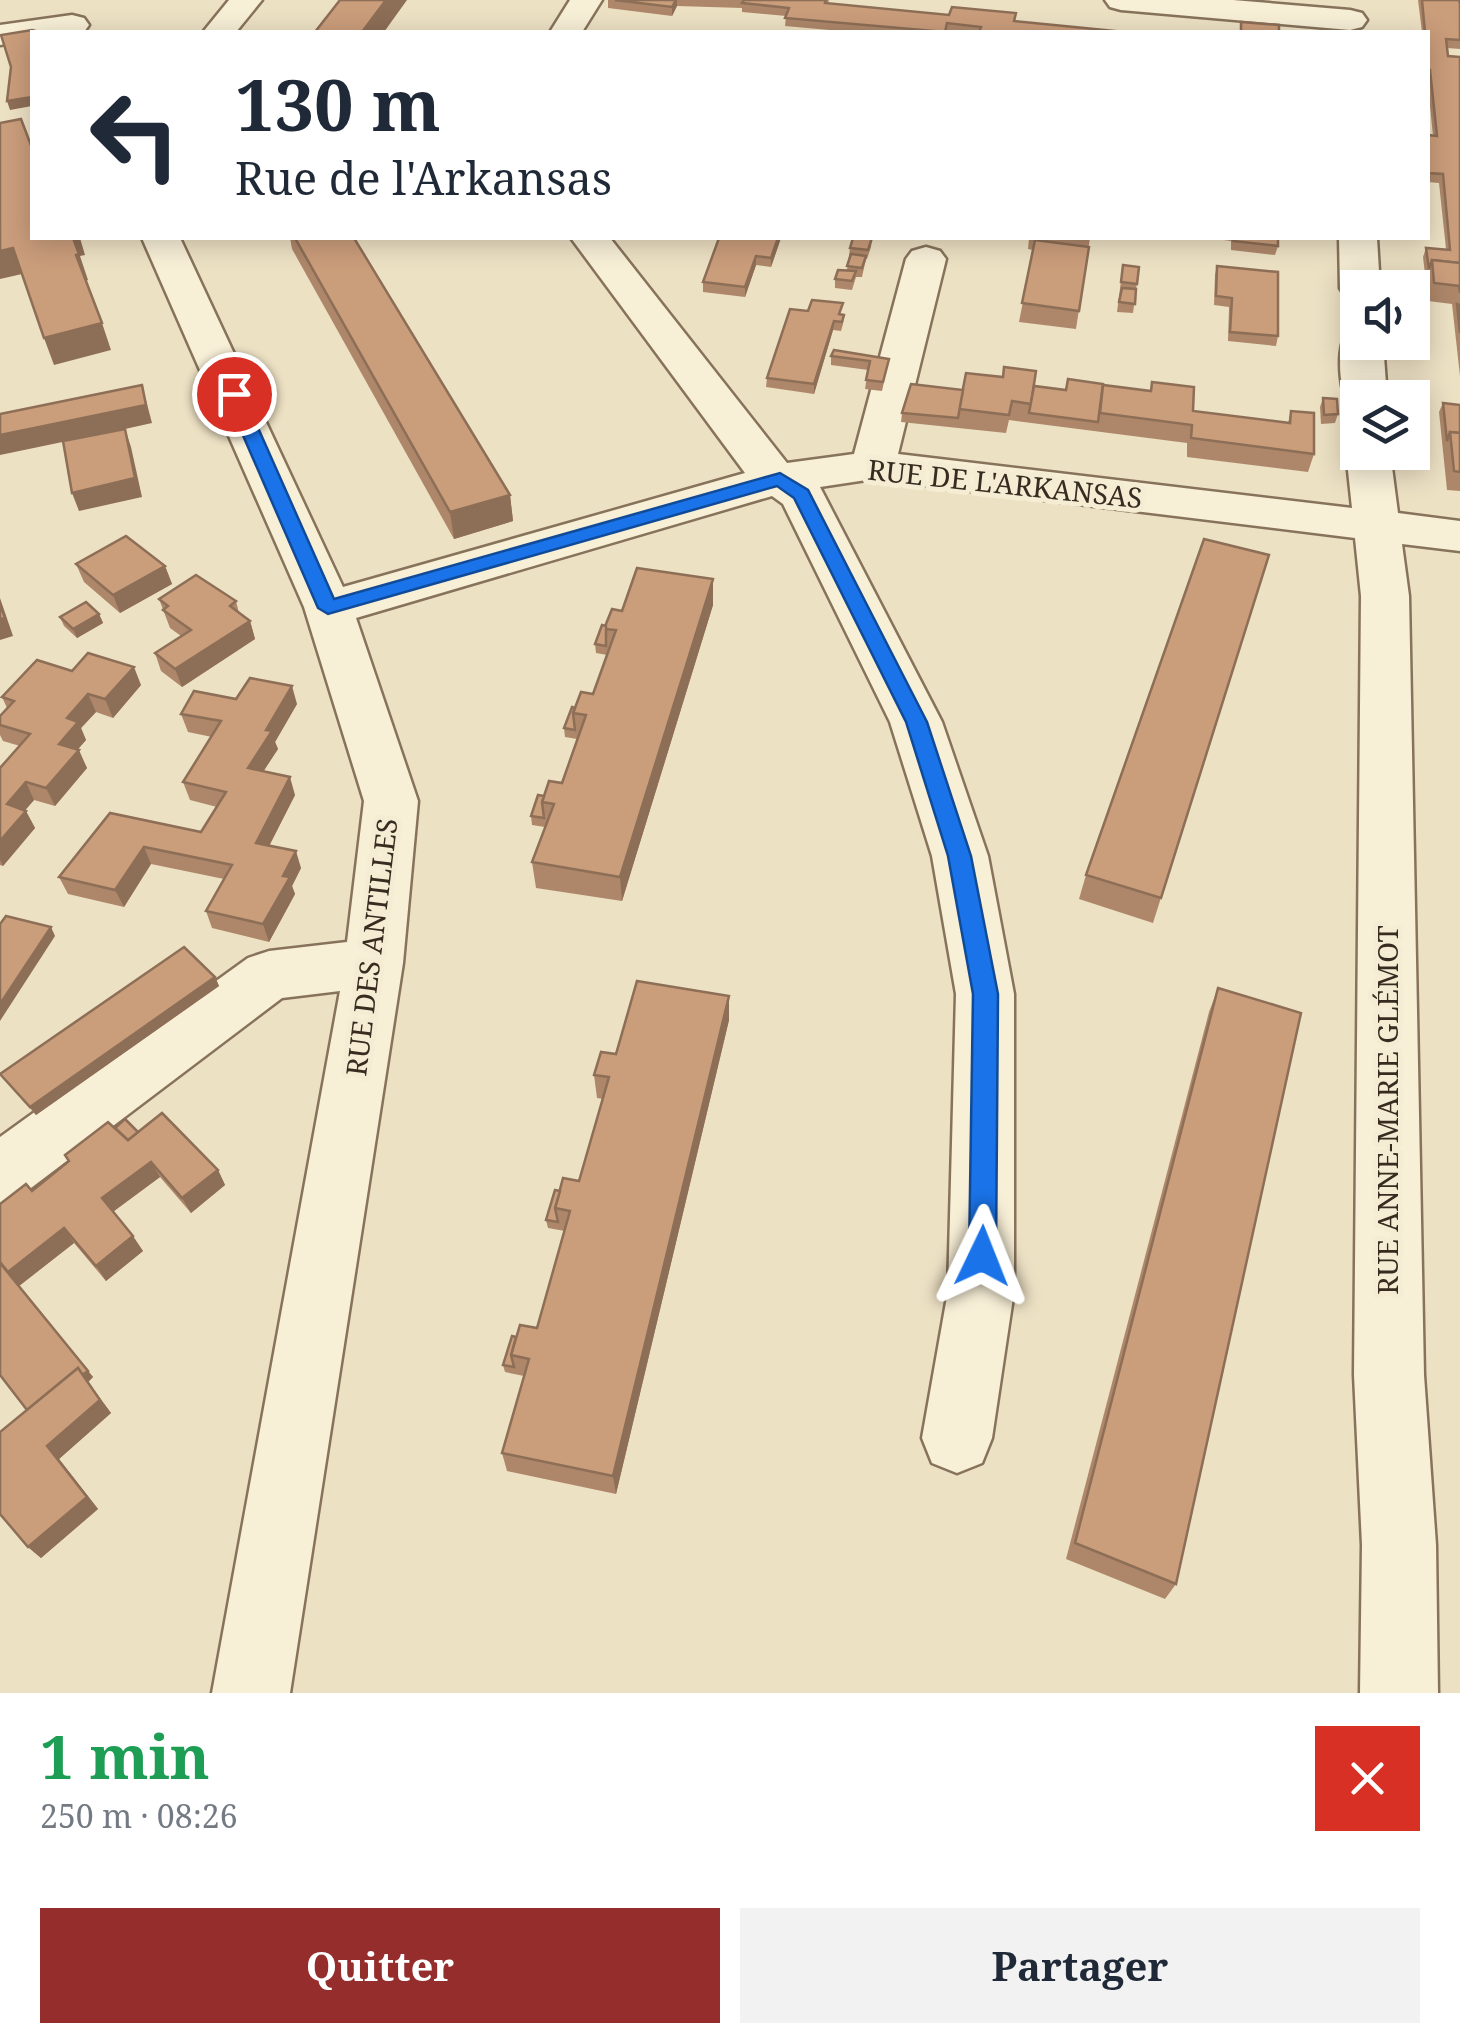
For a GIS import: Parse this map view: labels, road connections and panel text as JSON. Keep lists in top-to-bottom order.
{
  "streets": {
    "street": ["RUE DE L'ARKANSAS", "RUE DES ANTILLES", "RUE ANNE-MARIE GLÉMOT"]
  },
  "crossings": [
    ["RUE DE L'ARKANSAS", "RUE DES ANTILLES"],
    ["RUE DE L'ARKANSAS", "RUE ANNE-MARIE GLÉMOT"]
  ],
  "page": {
    "turn": ["130 m", "Rue de l'Arkansas"],
    "heading": ["1 min", "250 m · 08:26"],
    "buttons": ["Quitter", "Partager"]
  }
}
